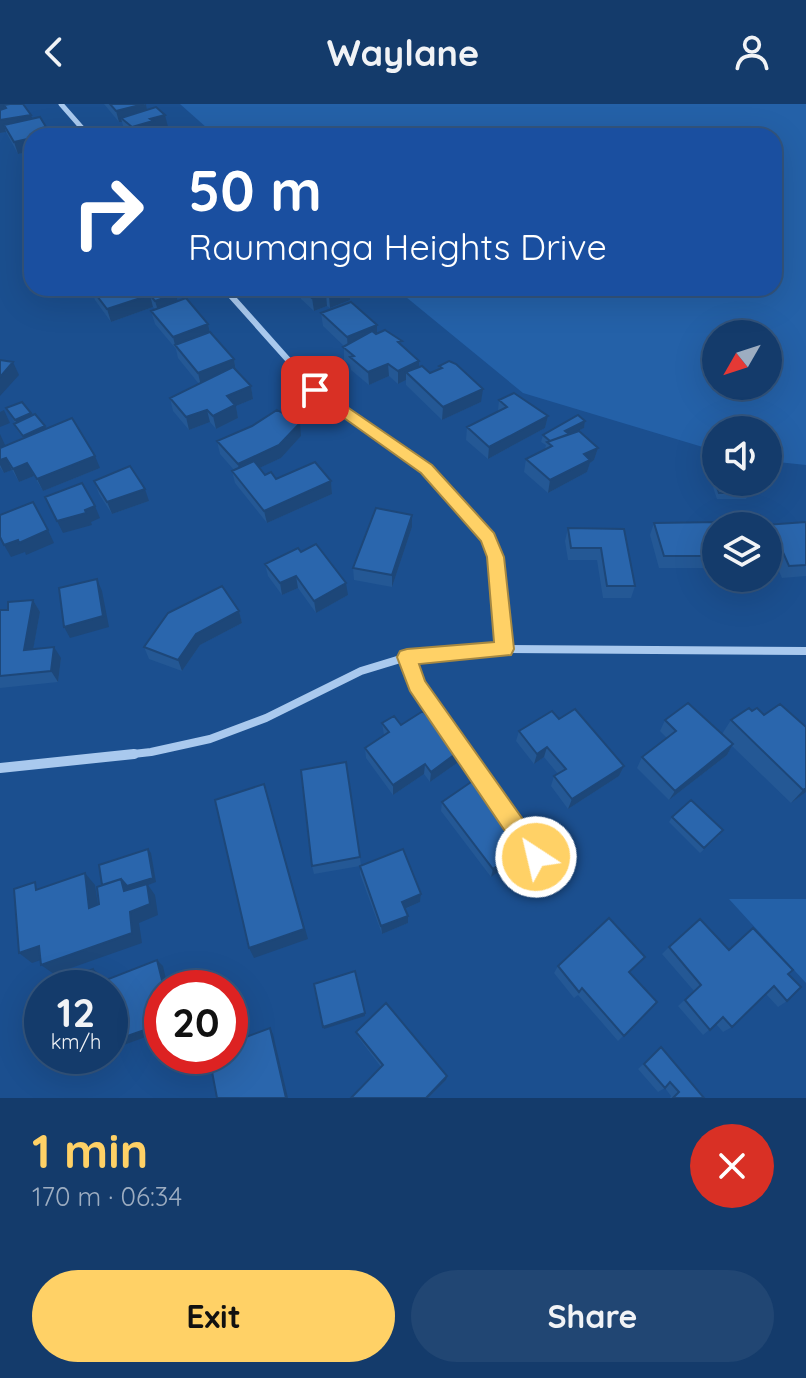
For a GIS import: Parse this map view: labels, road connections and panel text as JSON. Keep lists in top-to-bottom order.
{
  "north": "bottom left",
  "page": {
    "header": "Waylane",
    "turn": ["50 m", "Raumanga Heights Drive"],
    "speed": "12 km/h",
    "limit": "20",
    "heading": ["1 min", "170 m · 06:34"],
    "buttons": ["Exit", "Share"]
  }
}
